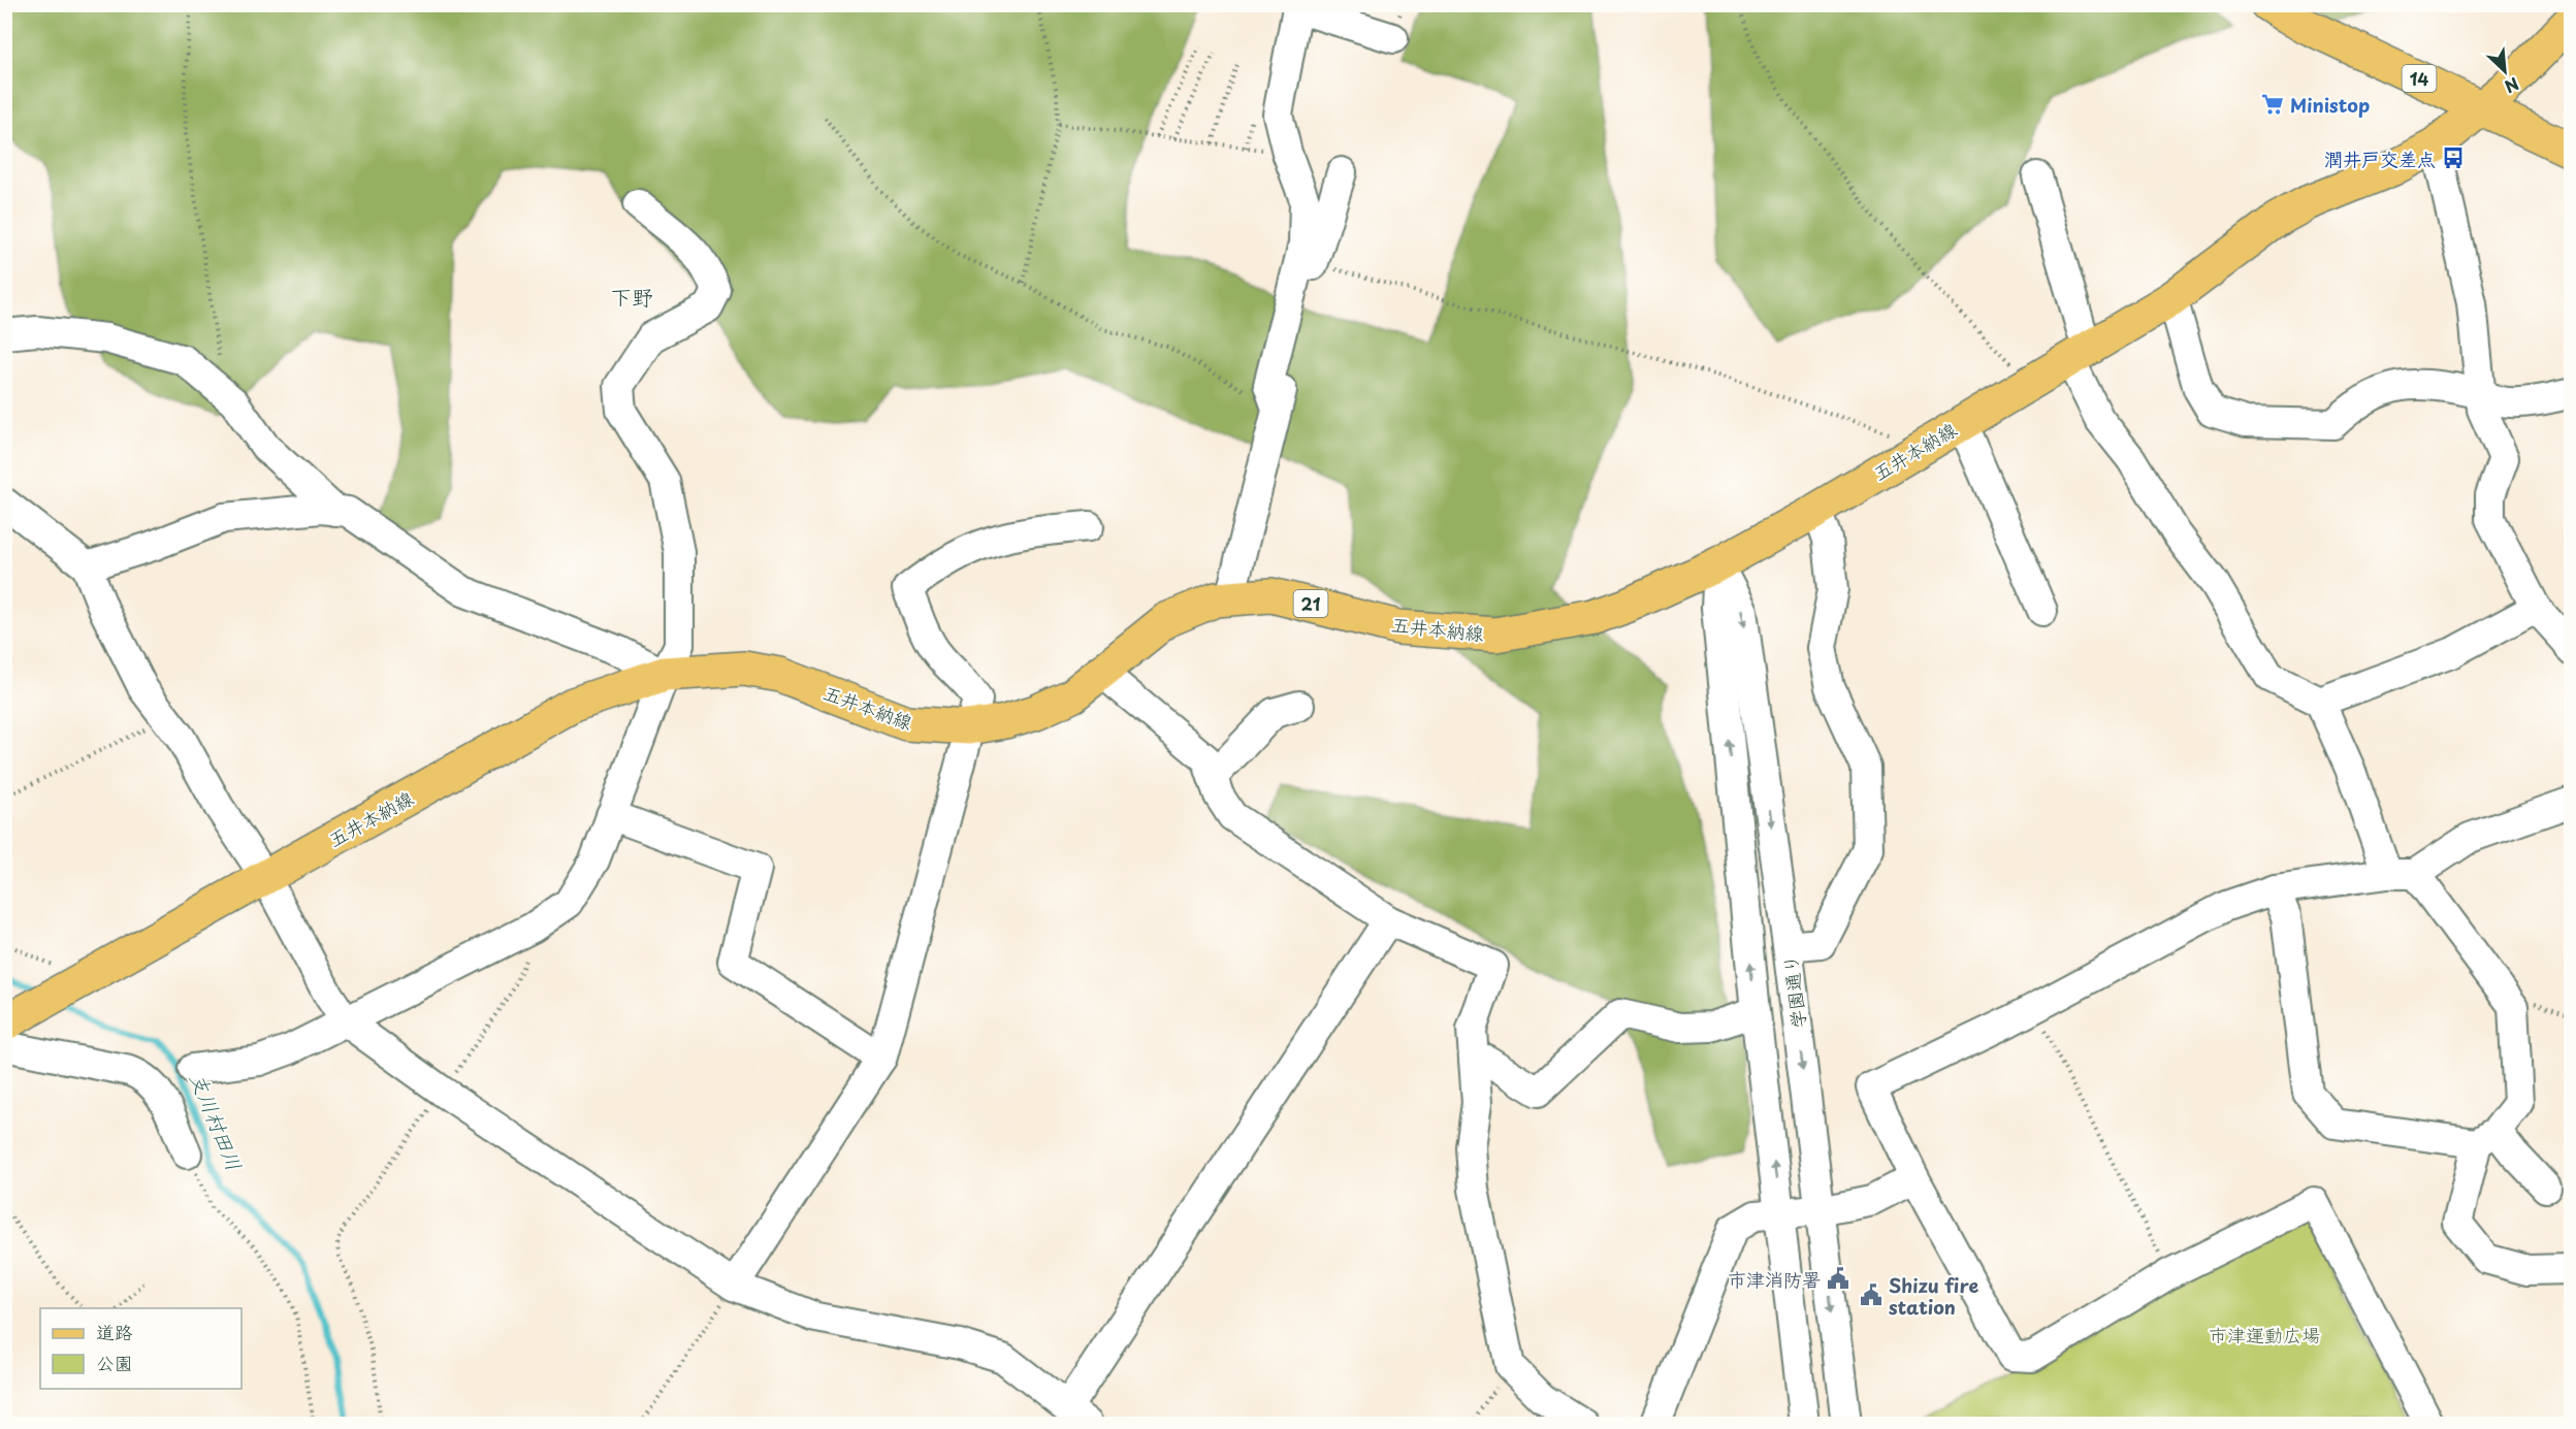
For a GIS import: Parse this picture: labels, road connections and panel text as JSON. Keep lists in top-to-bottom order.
{
  "streets": {
    "main road": ["14", "五井本納線", "21"],
    "street": ["学園通り"]
  },
  "crossings": [
    ["14", "五井本納線"],
    ["五井本納線", "学園通り"]
  ],
  "districts": ["下野"],
  "water": ["支川村田川"],
  "parks": ["市津運動広場"],
  "places": {
    "supermarket": ["Ministop"],
    "bus stop": ["潤井戸交差点"],
    "public building": ["市津消防署", "Shizu fire station"]
  },
  "legend": ["道路", "公園"],
  "north": "bottom right"
}
